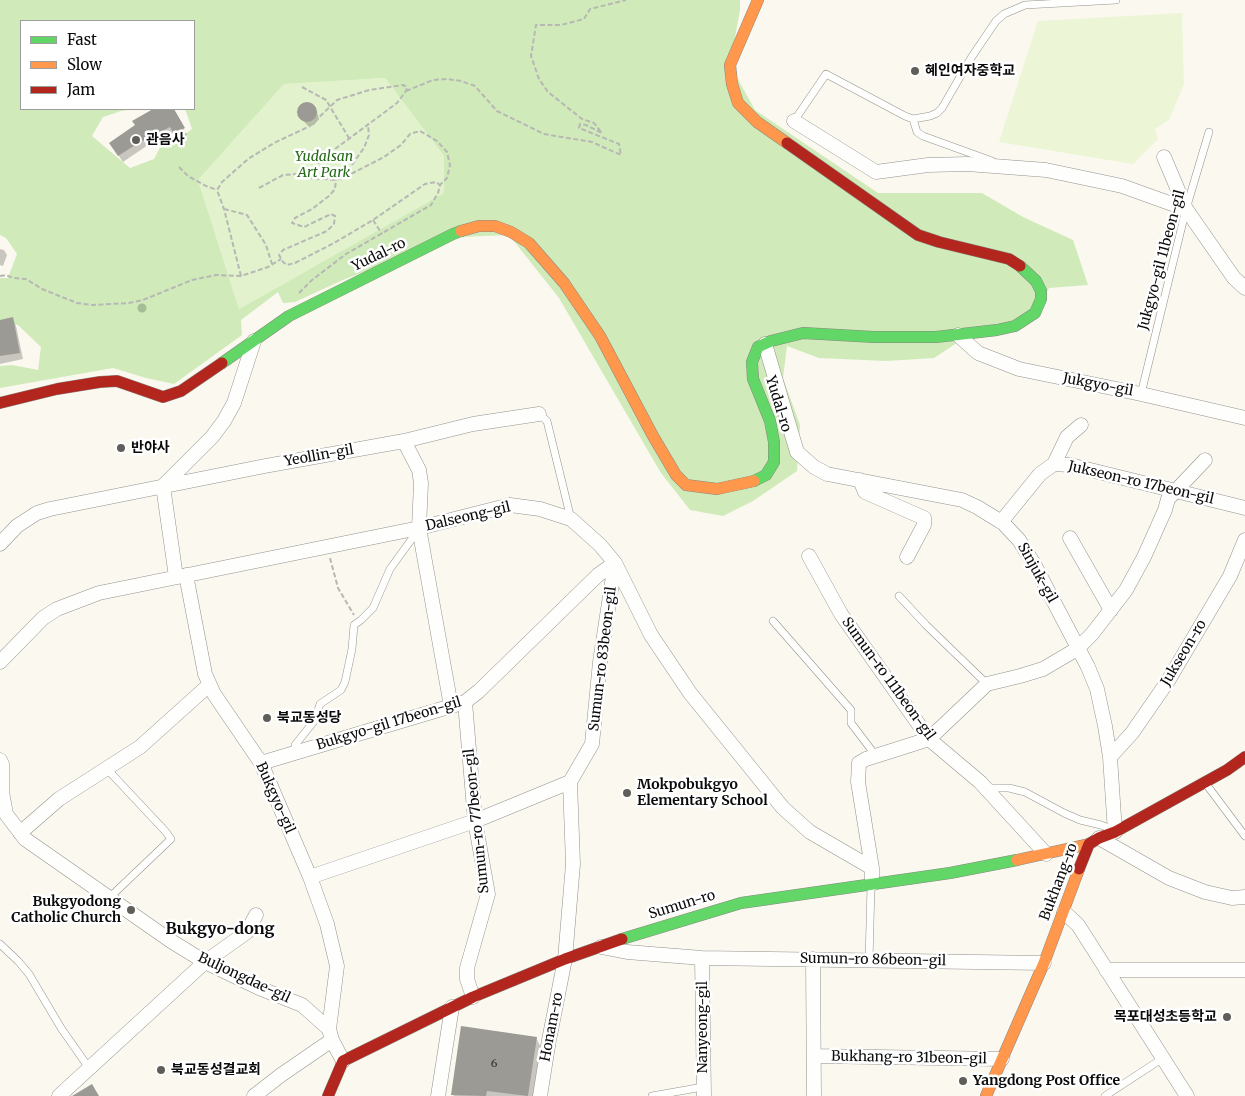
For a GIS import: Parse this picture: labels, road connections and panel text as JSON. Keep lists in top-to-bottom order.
{
  "streets": {
    "street": [
      "Yudal-ro",
      "Jukgyo-gil",
      "Yeollin-gil",
      "Jukseon-ro 17beon-gil",
      "Dalseong-gil",
      "Sinjuk-gil",
      "Jukseon-ro",
      "Sumun-ro 83beon-gil",
      "Sumun-ro 111beon-gil",
      "Bukgyo-gil 17beon-gil",
      "Bukgyo-gil",
      "Sumun-ro 77beon-gil",
      "Bukhang-ro",
      "Sumun-ro",
      "Sumun-ro 86beon-gil",
      "Buljongdae-gil",
      "Honam-ro",
      "Nanyeong-gil",
      "Bukhang-ro 31beon-gil"
    ],
    "lane": ["Jukgyo-gil 11beon-gil"]
  },
  "crossings": [
    ["Yudal-ro", "Sinjuk-gil"],
    ["Jukgyo-gil 11beon-gil", "Jukgyo-gil"],
    ["Yeollin-gil", "Dalseong-gil"],
    ["Yeollin-gil", "Bukgyo-gil"],
    ["Jukseon-ro 17beon-gil", "Sinjuk-gil"],
    ["Dalseong-gil", "Sumun-ro 83beon-gil"],
    ["Dalseong-gil", "Bukgyo-gil 17beon-gil"],
    ["Dalseong-gil", "Bukgyo-gil"],
    ["Sinjuk-gil", "Jukseon-ro"],
    ["Sinjuk-gil", "Bukhang-ro"],
    ["Sumun-ro 83beon-gil", "Bukgyo-gil 17beon-gil"],
    ["Sumun-ro 111beon-gil", "Sumun-ro"],
    ["Bukgyo-gil 17beon-gil", "Bukgyo-gil"],
    ["Bukgyo-gil 17beon-gil", "Sumun-ro 77beon-gil"],
    ["Bukgyo-gil", "Buljongdae-gil"],
    ["Sumun-ro 77beon-gil", "Sumun-ro"],
    ["Bukhang-ro", "Sumun-ro"],
    ["Bukhang-ro", "Sumun-ro 86beon-gil"],
    ["Bukhang-ro", "Bukhang-ro 31beon-gil"],
    ["Sumun-ro", "Sumun-ro 86beon-gil"],
    ["Sumun-ro", "Buljongdae-gil"],
    ["Sumun-ro", "Honam-ro"],
    ["Sumun-ro 86beon-gil", "Nanyeong-gil"]
  ],
  "districts": ["Bukgyo-dong"],
  "parks": ["Yudalsan Art Park"],
  "places": [
    "혜인여자중학교",
    "관음사",
    "반야사",
    "북교동성당",
    "Mokpobukgyo Elementary School",
    "Bukgyodong Catholic Church",
    "목포대성초등학교",
    "북교동성결교회",
    "Yangdong Post Office"
  ],
  "house_numbers": ["6"],
  "legend": ["Fast", "Slow", "Jam"]
}
